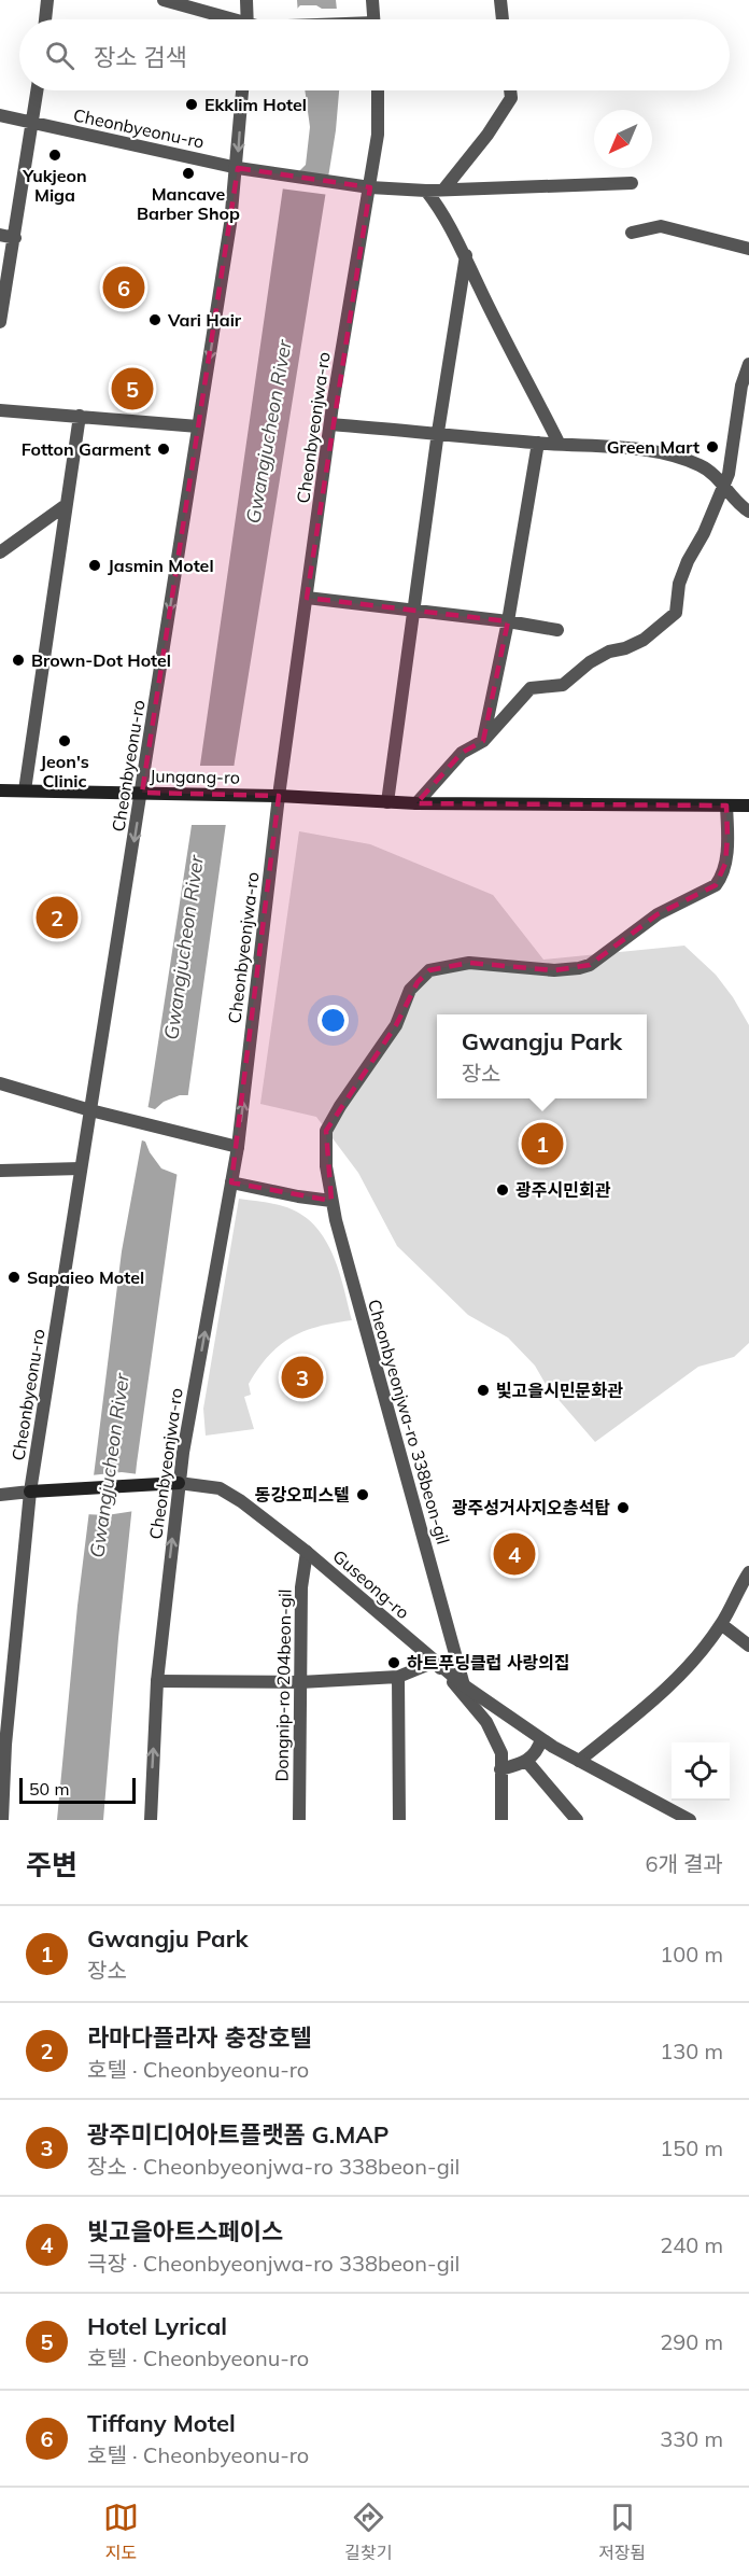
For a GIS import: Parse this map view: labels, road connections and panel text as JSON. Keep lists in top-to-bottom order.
{
  "streets": {
    "main road": ["Jungang-ro", "Guseong-ro"],
    "street": [
      "Cheonbyeonu-ro",
      "Cheonbyeonjwa-ro",
      "Cheonbyeonjwa-ro 338beon-gil",
      "Dongnip-ro 204beon-gil"
    ]
  },
  "crossings": [
    ["Cheonbyeonu-ro", "Jungang-ro"],
    ["Cheonbyeonu-ro", "Guseong-ro"],
    ["Cheonbyeonjwa-ro", "Jungang-ro"],
    ["Cheonbyeonjwa-ro", "Guseong-ro"],
    ["Jungang-ro", "Cheonbyeonjwa-ro 338beon-gil"],
    ["Cheonbyeonjwa-ro 338beon-gil", "Guseong-ro"],
    ["Guseong-ro", "Dongnip-ro 204beon-gil"]
  ],
  "one_way": ["Cheonbyeonu-ro", "Cheonbyeonjwa-ro"],
  "water": ["Gwangjucheon River"],
  "places": [
    "Ekklim Hotel",
    "Yukjeon Miga",
    "Mancave Barber Shop",
    "Vari Hair",
    "Green Mart",
    "Fotton Garment",
    "Jasmin Motel",
    "Brown-Dot Hotel",
    "Jeon's Clinic",
    "광주시민회관",
    "Sapaieo Motel",
    "빛고을시민문화관",
    "동강오피스텔",
    "광주성거사지오층석탑",
    "하트푸딩클럽 사랑의집"
  ],
  "scale_bar": "50 m",
  "north": "bottom left",
  "page": {
    "search": "장소 검색",
    "pins": [
      "6",
      "5",
      "2",
      "1",
      "3",
      "4"
    ],
    "popup": ["Gwangju Park", "장소"],
    "scale": "50 m",
    "heading": ["주변", "6개 결과"],
    "list": [
      {
        "mark": "1",
        "name": "Gwangju Park",
        "note": "장소",
        "value": "100 m"
      },
      {
        "mark": "2",
        "name": "라마다플라자 충장호텔",
        "note": "호텔 · Cheonbyeonu-ro",
        "value": "130 m"
      },
      {
        "mark": "3",
        "name": "광주미디어아트플랫폼 G.MAP",
        "note": "장소 · Cheonbyeonjwa-ro 338beon-gil",
        "value": "150 m"
      },
      {
        "mark": "4",
        "name": "빛고을아트스페이스",
        "note": "극장 · Cheonbyeonjwa-ro 338beon-gil",
        "value": "240 m"
      },
      {
        "mark": "5",
        "name": "Hotel Lyrical",
        "note": "호텔 · Cheonbyeonu-ro",
        "value": "290 m"
      },
      {
        "mark": "6",
        "name": "Tiffany Motel",
        "note": "호텔 · Cheonbyeonu-ro",
        "value": "330 m"
      }
    ],
    "nav": ["지도", "길찾기", "저장됨"]
  }
}
